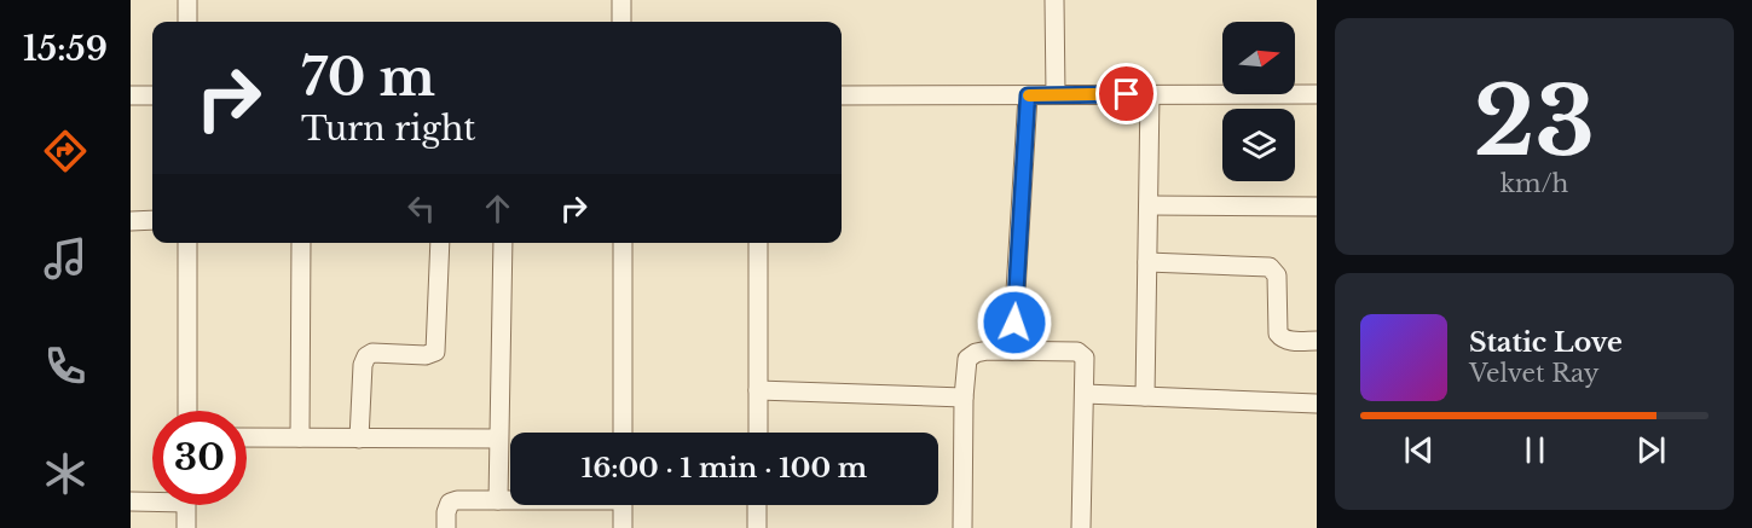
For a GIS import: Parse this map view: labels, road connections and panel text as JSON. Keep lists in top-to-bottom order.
{
  "north": "right",
  "page": {
    "tabs": "15:59",
    "tile": ["23", "km/h"],
    "turn": ["70 m", "Turn right"],
    "song": ["Static Love", "Velvet Ray"],
    "limit": "30",
    "trip": "16:00 · 1 min · 100 m"
  }
}
